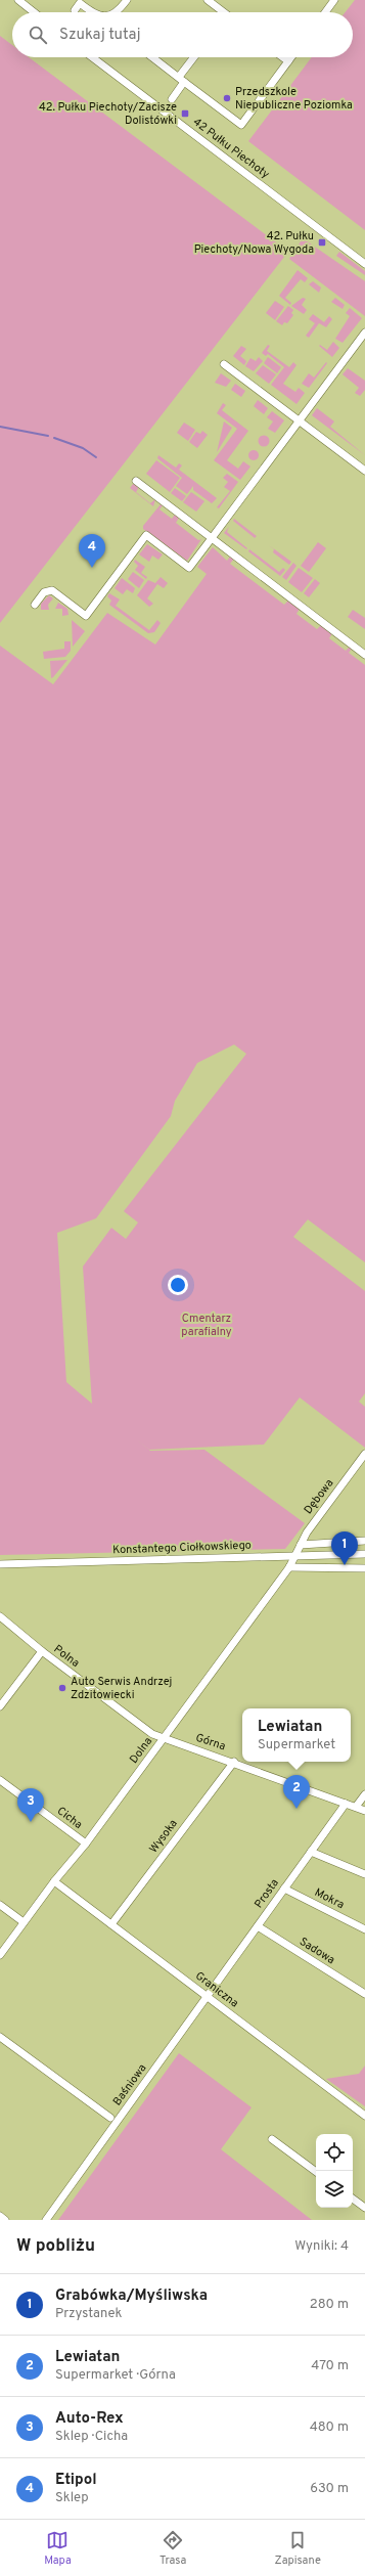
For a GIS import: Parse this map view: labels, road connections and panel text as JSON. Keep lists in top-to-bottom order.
{
  "streets": {
    "street": [
      "42 Pułku Piechoty",
      "Dębowa",
      "Konstantego Ciołkowskiego",
      "Polna",
      "Górna",
      "Dolna",
      "Cicha",
      "Wysoka",
      "Prosta",
      "Mokra",
      "Sadowa",
      "Graniczna",
      "Baśniowa"
    ]
  },
  "crossings": [
    ["Dębowa", "Konstantego Ciołkowskiego"],
    ["Dębowa", "Dolna"],
    ["Konstantego Ciołkowskiego", "Dolna"],
    ["Polna", "Górna"],
    ["Polna", "Dolna"],
    ["Górna", "Dolna"],
    ["Górna", "Wysoka"],
    ["Górna", "Prosta"],
    ["Dolna", "Cicha"],
    ["Dolna", "Graniczna"],
    ["Wysoka", "Graniczna"],
    ["Prosta", "Mokra"],
    ["Prosta", "Sadowa"],
    ["Prosta", "Graniczna"],
    ["Prosta", "Baśniowa"],
    ["Graniczna", "Baśniowa"]
  ],
  "parks": ["Cmentarz parafialny"],
  "places": {
    "other": ["Przedszkole Niepubliczne Poziomka", "Auto Serwis Andrzej Zdzitowiecki"],
    "transit": ["42. Pułku Piechoty/Zacisze Dolistówki", "42. Pułku Piechoty/Nowa Wygoda"]
  },
  "page": {
    "search": "Szukaj tutaj",
    "pins": [
      "4",
      "1",
      "2",
      "3"
    ],
    "popup": ["Lewiatan", "Supermarket"],
    "heading": ["W pobliżu", "Wyniki: 4"],
    "list": [
      {
        "mark": "1",
        "name": "Grabówka/Myśliwska",
        "note": "Przystanek",
        "value": "280 m"
      },
      {
        "mark": "2",
        "name": "Lewiatan",
        "note": "Supermarket · Górna",
        "value": "470 m"
      },
      {
        "mark": "3",
        "name": "Auto-Rex",
        "note": "Sklep · Cicha",
        "value": "480 m"
      },
      {
        "mark": "4",
        "name": "Etipol",
        "note": "Sklep",
        "value": "630 m"
      }
    ],
    "nav": ["Mapa", "Trasa", "Zapisane"]
  }
}
